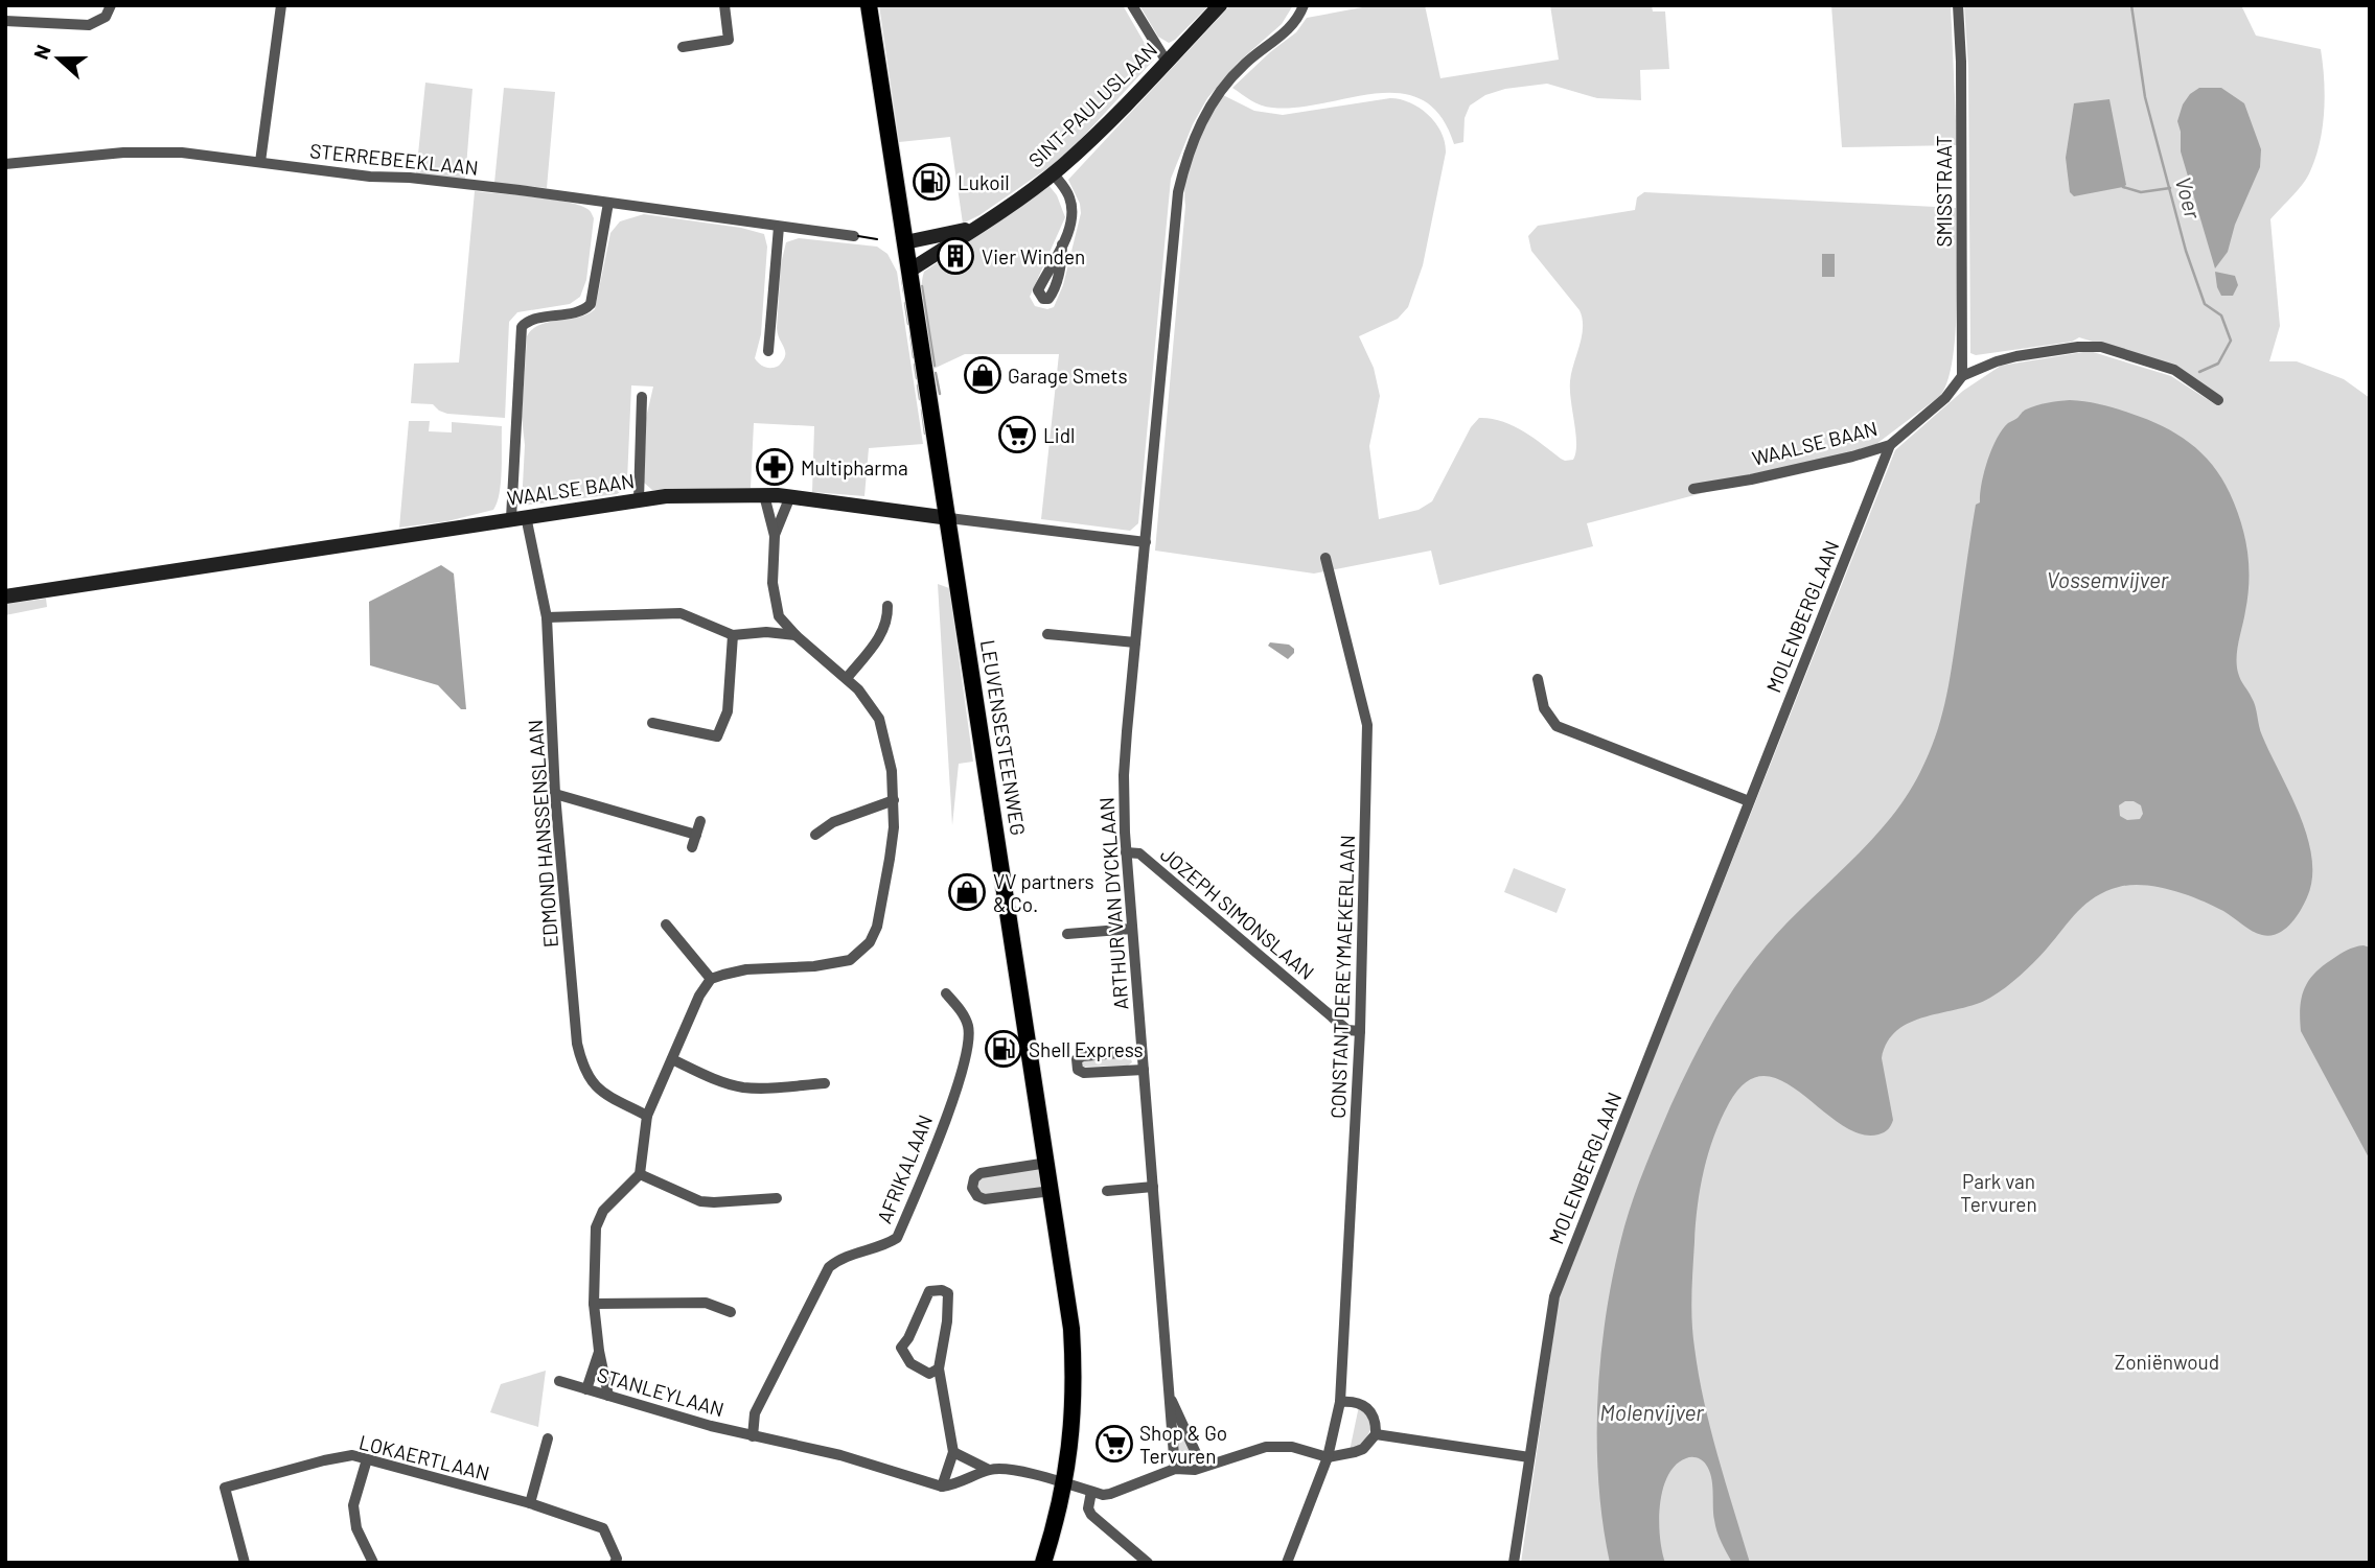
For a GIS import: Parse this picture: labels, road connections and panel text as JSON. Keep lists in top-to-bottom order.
{
  "streets": {
    "main road": ["LEUVENSESTEENWEG"],
    "street": [
      "SINT-PAULUSLAAN",
      "STERREBEEKLAAN",
      "SMISSTRAAT",
      "WAALSE BAAN",
      "MOLENBERGLAAN",
      "EDMOND HANSSENSLAAN",
      "ARTHUR VAN DYCKLAAN",
      "JOZEPH SIMONSLAAN",
      "CONSTANT DEREYMAEKERLAAN",
      "AFRIKALAAN",
      "STANLEYLAAN",
      "LOKAERTLAAN"
    ]
  },
  "crossings": [
    ["SINT-PAULUSLAAN", "LEUVENSESTEENWEG"],
    ["STERREBEEKLAAN", "EDMOND HANSSENSLAAN"],
    ["SMISSTRAAT", "WAALSE BAAN"],
    ["WAALSE BAAN", "MOLENBERGLAAN"],
    ["WAALSE BAAN", "LEUVENSESTEENWEG"],
    ["WAALSE BAAN", "EDMOND HANSSENSLAAN"],
    ["WAALSE BAAN", "ARTHUR VAN DYCKLAAN"],
    ["ARTHUR VAN DYCKLAAN", "JOZEPH SIMONSLAAN"],
    ["JOZEPH SIMONSLAAN", "CONSTANT DEREYMAEKERLAAN"],
    ["AFRIKALAAN", "STANLEYLAAN"]
  ],
  "water": ["Voer", "Vossemvijver", "Molenvijver"],
  "parks": ["Park van Tervuren", "Zoniënwoud"],
  "places": {
    "fuel station": ["Lukoil", "Shell Express"],
    "building": ["Vier Winden"],
    "shop": ["Garage Smets", "VV partners & Co."],
    "supermarket": ["Lidl", "Shop & Go Tervuren"],
    "pharmacy": ["Multipharma"]
  },
  "north": "left"
}
